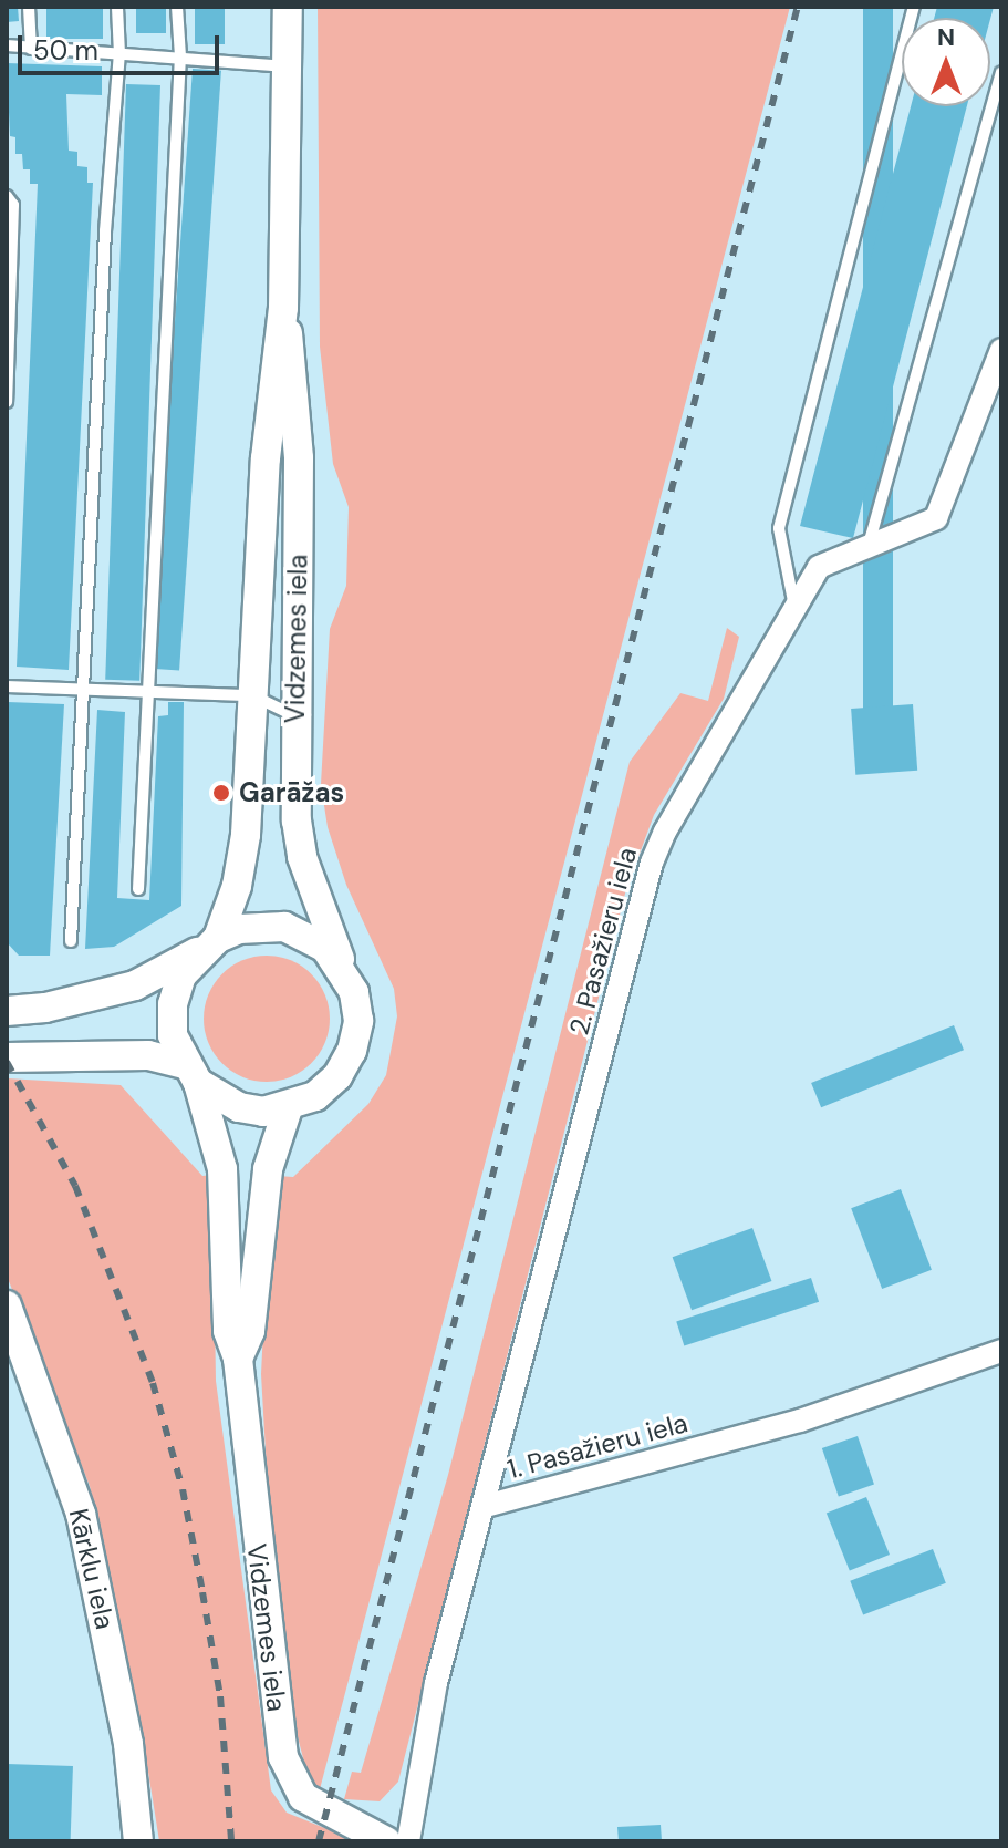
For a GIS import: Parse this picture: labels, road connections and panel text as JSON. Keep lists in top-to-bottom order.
{
  "streets": {
    "street": [
      "Vidzemes iela",
      "2. Pasažieru iela",
      "1. Pasažieru iela",
      "Kārklu iela"
    ]
  },
  "crossings": [
    ["2. Pasažieru iela", "1. Pasažieru iela"]
  ],
  "places": ["Garāžas"],
  "scale_bar": "50 m",
  "north": "top"
}
